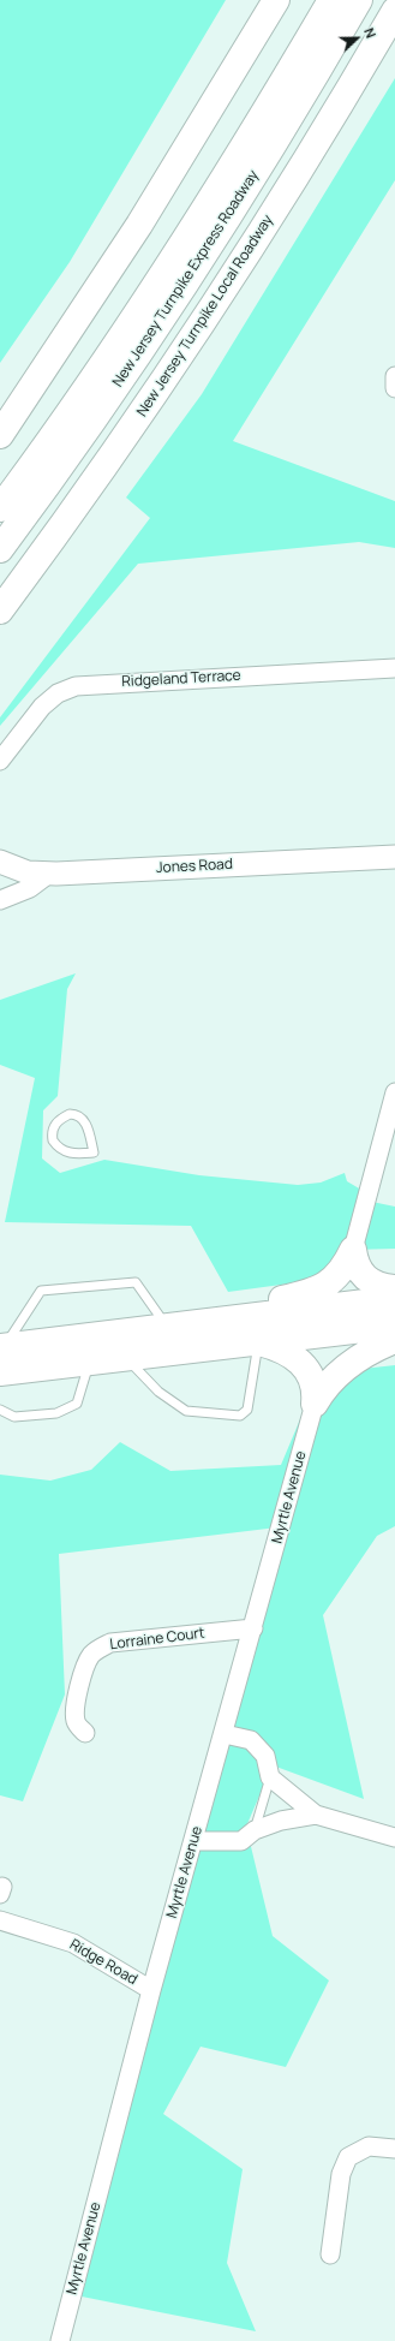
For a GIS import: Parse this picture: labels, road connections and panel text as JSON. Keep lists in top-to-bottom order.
{
  "streets": {
    "highway": ["New Jersey Turnpike Express Roadway", "New Jersey Turnpike Local Roadway"],
    "street": [
      "Ridgeland Terrace",
      "Jones Road",
      "Myrtle Avenue",
      "Lorraine Court",
      "Ridge Road"
    ]
  },
  "crossings": [
    ["Myrtle Avenue", "Lorraine Court"],
    ["Myrtle Avenue", "Ridge Road"]
  ],
  "north": "right"
}
